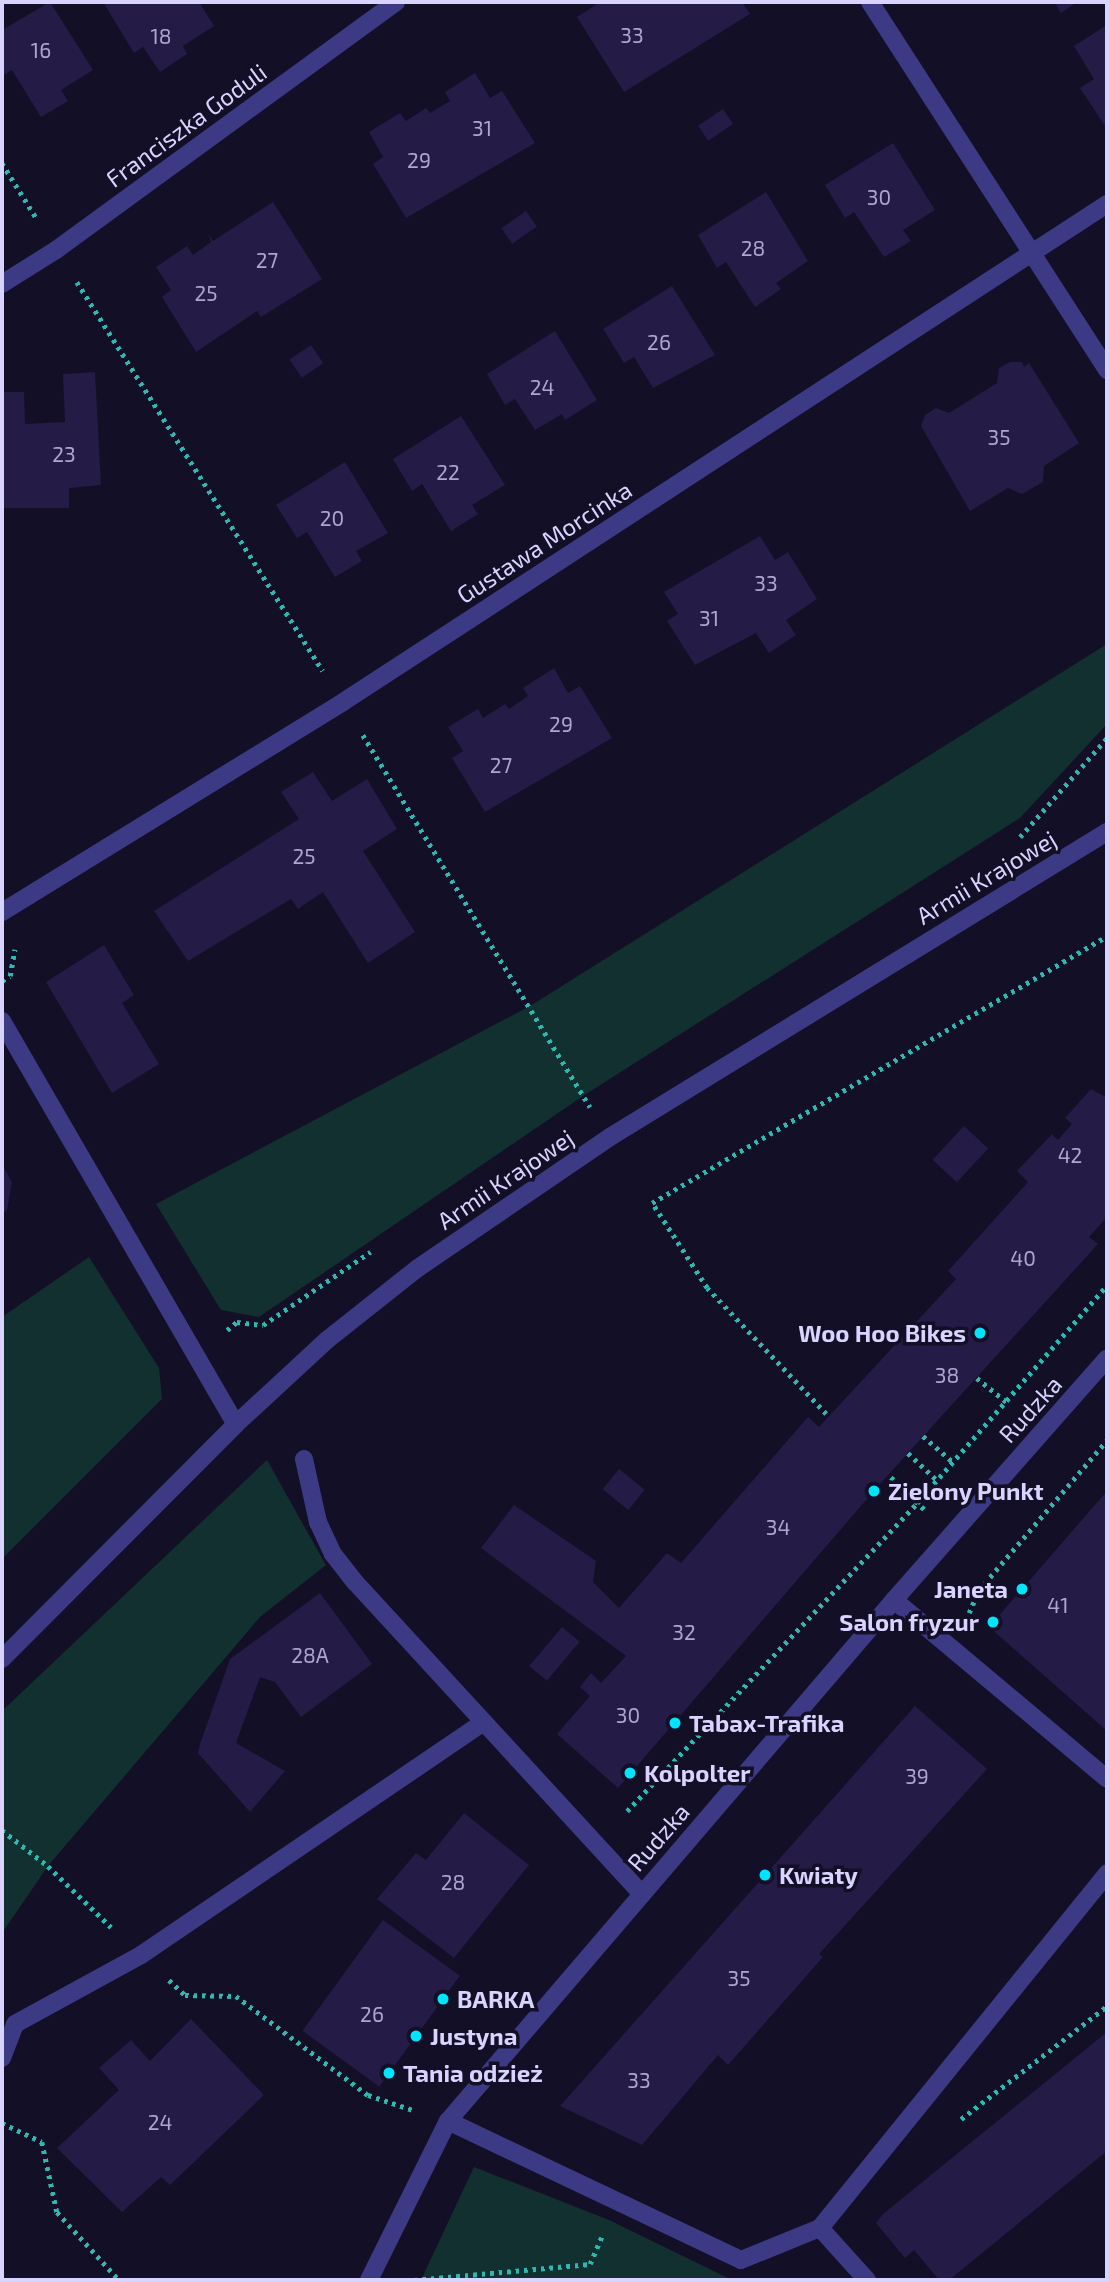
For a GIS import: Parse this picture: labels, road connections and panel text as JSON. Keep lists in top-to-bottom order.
{
  "streets": {
    "street": [
      "Franciszka Goduli",
      "Gustawa Morcinka",
      "Armii Krajowej",
      "Rudzka"
    ]
  },
  "places": [
    "Woo Hoo Bikes",
    "Zielony Punkt",
    "Janeta",
    "Salon fryzur",
    "Tabax-Trafika",
    "Kolpolter",
    "Kwiaty",
    "BARKA",
    "Justyna",
    "Tania odzież"
  ],
  "house_numbers": [
    "33",
    "18",
    "16",
    "31",
    "29",
    "30",
    "28",
    "27",
    "25",
    "26",
    "24",
    "35",
    "23",
    "22",
    "20",
    "33",
    "31",
    "29",
    "27",
    "25",
    "42",
    "40",
    "38",
    "34",
    "41",
    "32",
    "28A",
    "30",
    "39",
    "28",
    "35",
    "26",
    "33",
    "24"
  ]
}
